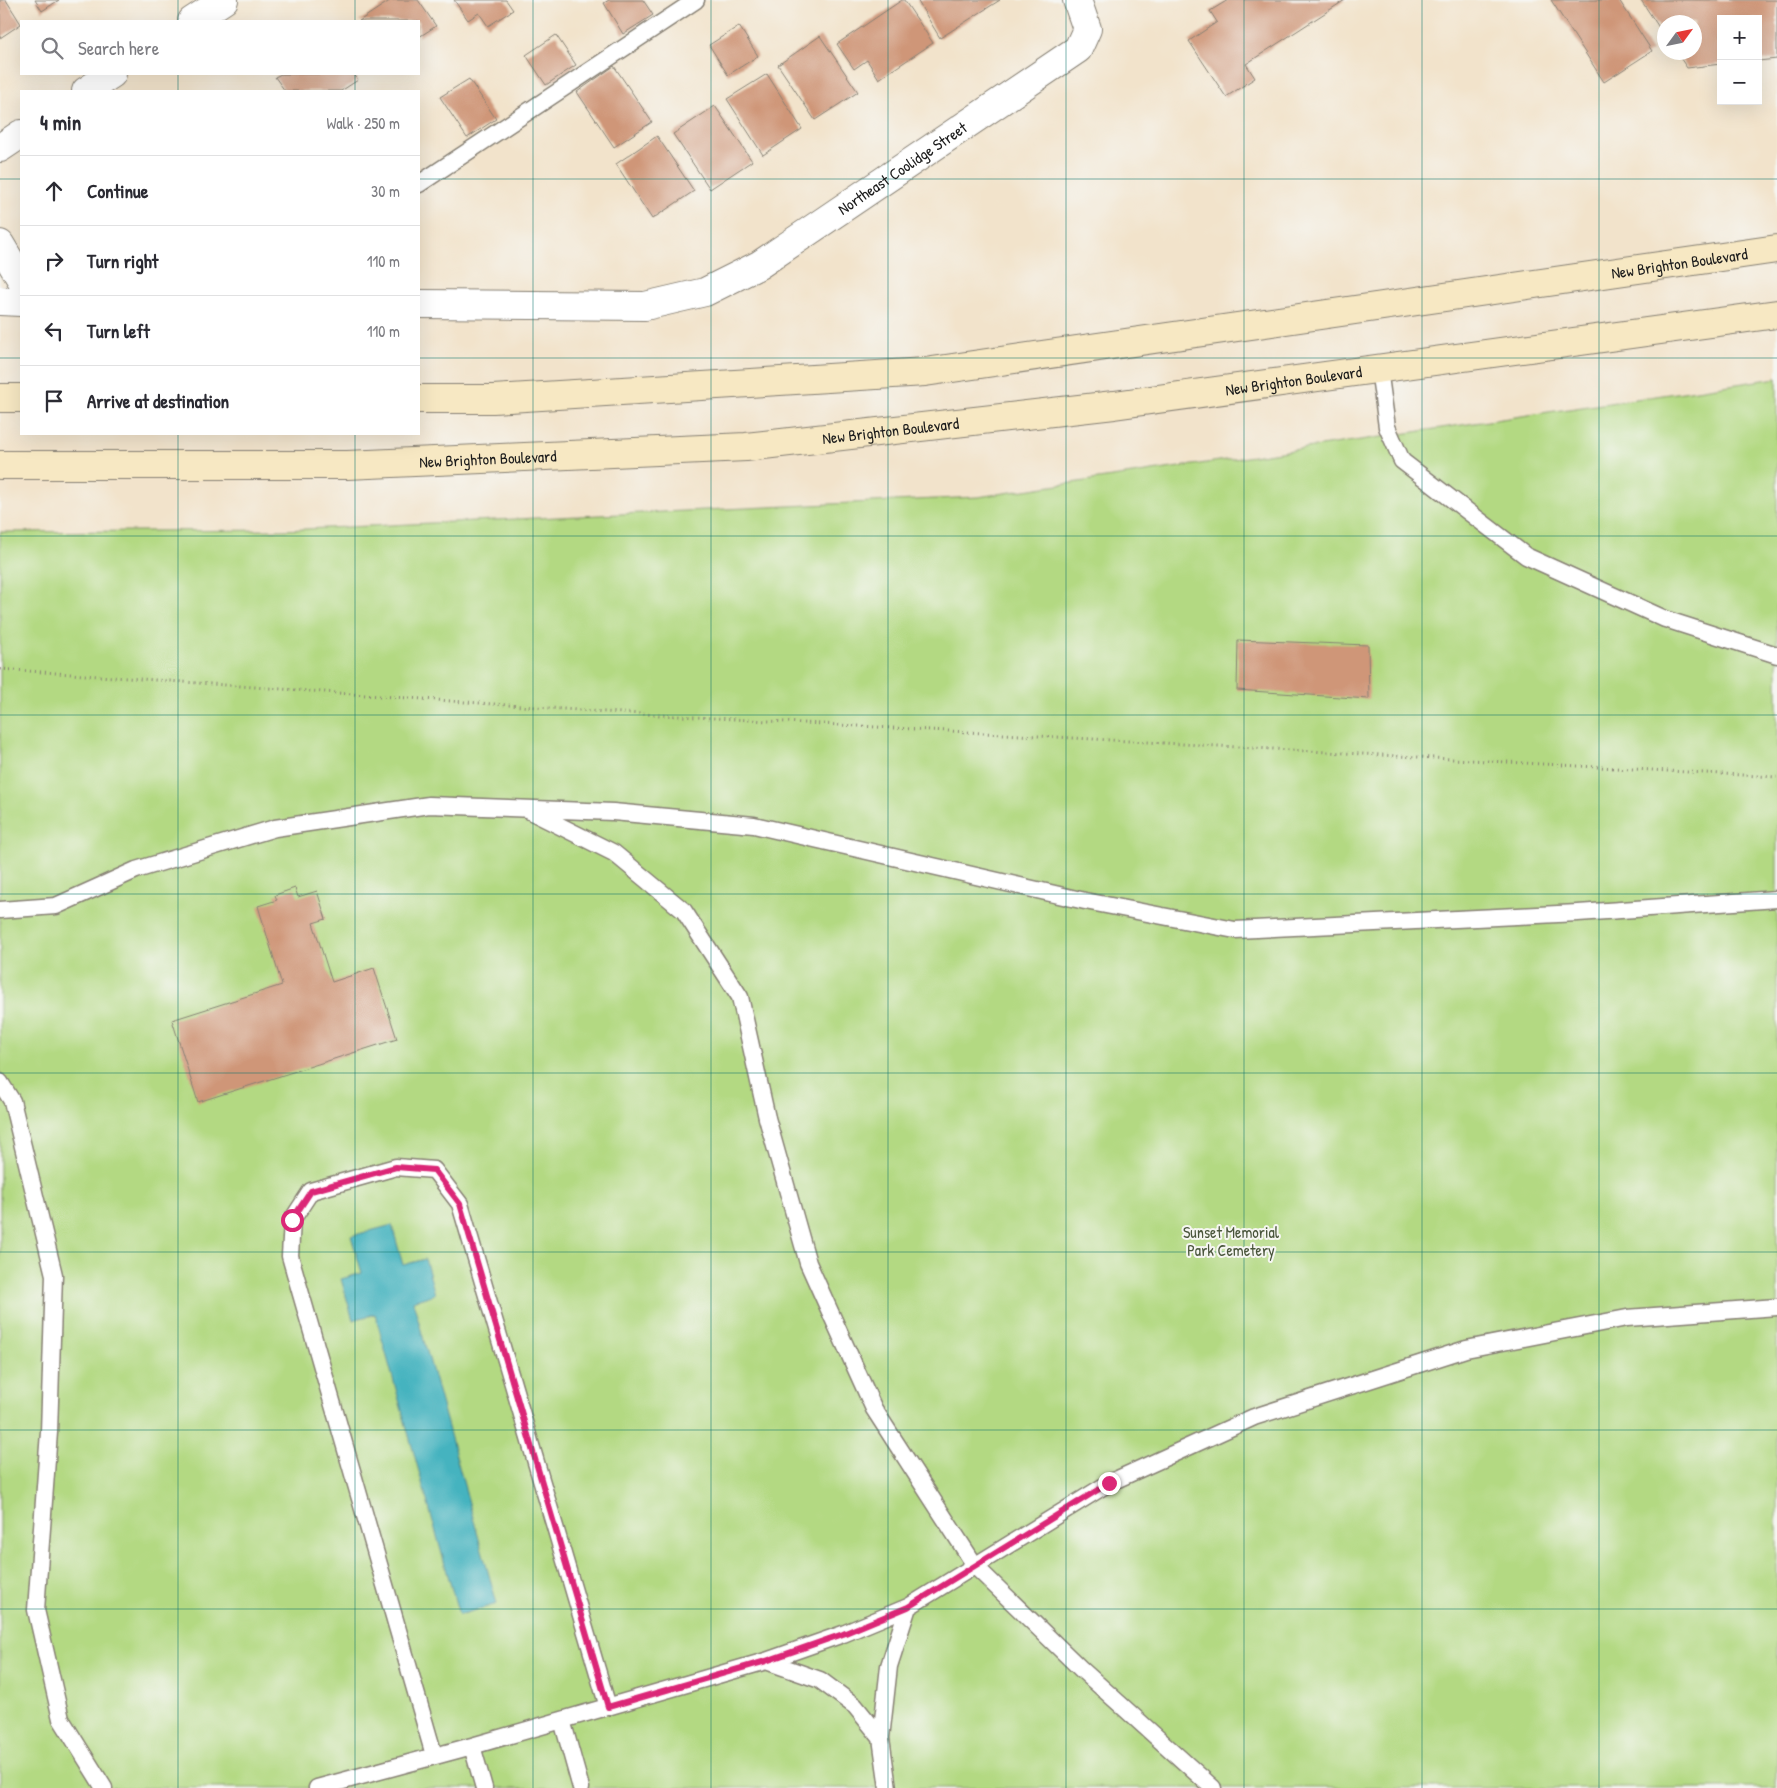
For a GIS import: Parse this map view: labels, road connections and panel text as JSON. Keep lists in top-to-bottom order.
{
  "streets": {
    "main road": ["New Brighton Boulevard"],
    "street": ["Northeast Coolidge Street"]
  },
  "parks": ["Sunset Memorial Park Cemetery"],
  "north": "top right",
  "page": {
    "map_buttons": ["+", "−"],
    "search": "Search here",
    "heading": ["4 min", "Walk · 250 m"],
    "list": [
      ["Continue", "30 m"],
      ["Turn right", "110 m"],
      ["Turn left", "110 m"],
      "Arrive at destination"
    ]
  }
}
